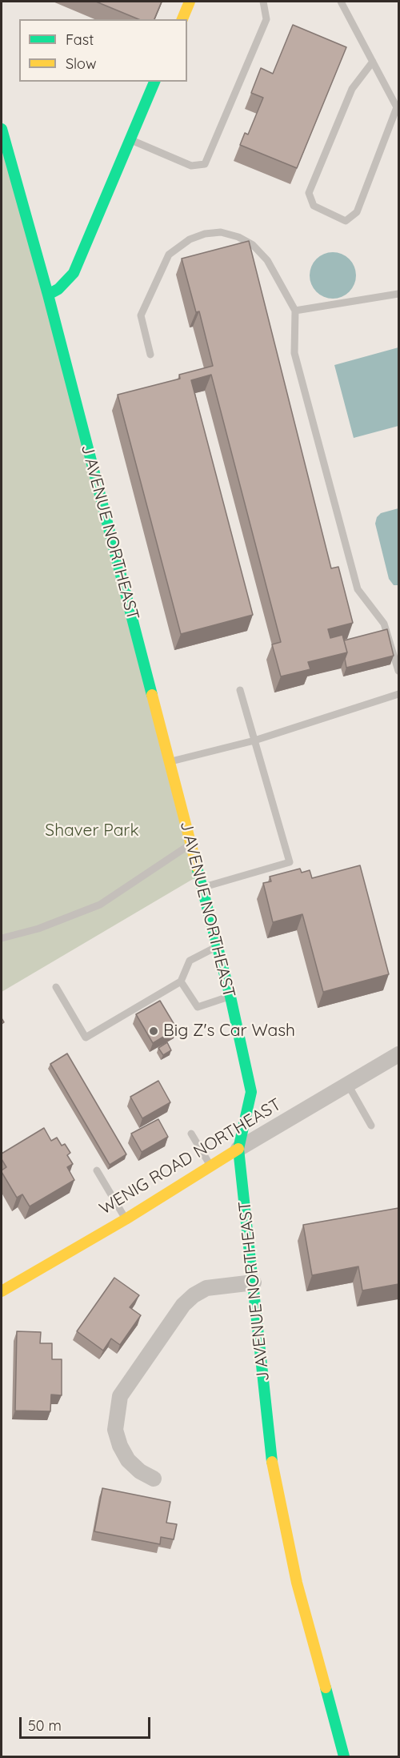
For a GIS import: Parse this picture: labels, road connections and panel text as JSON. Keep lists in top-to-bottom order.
{
  "streets": {
    "street": ["J AVENUE NORTHEAST", "WENIG ROAD NORTHEAST"]
  },
  "crossings": [
    ["J AVENUE NORTHEAST", "WENIG ROAD NORTHEAST"]
  ],
  "parks": ["Shaver Park"],
  "places": ["Big Z's Car Wash"],
  "legend": ["Fast", "Slow"],
  "scale_bar": "50 m"
}
